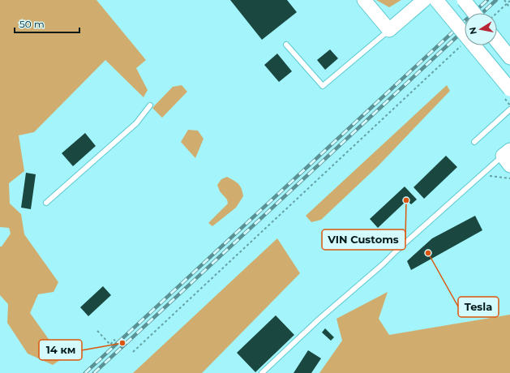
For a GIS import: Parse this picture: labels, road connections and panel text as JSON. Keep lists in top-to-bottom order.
{
  "places": ["VIN Customs", "Tesla", "14 км"],
  "scale_bar": "50 m",
  "north": "left"
}
